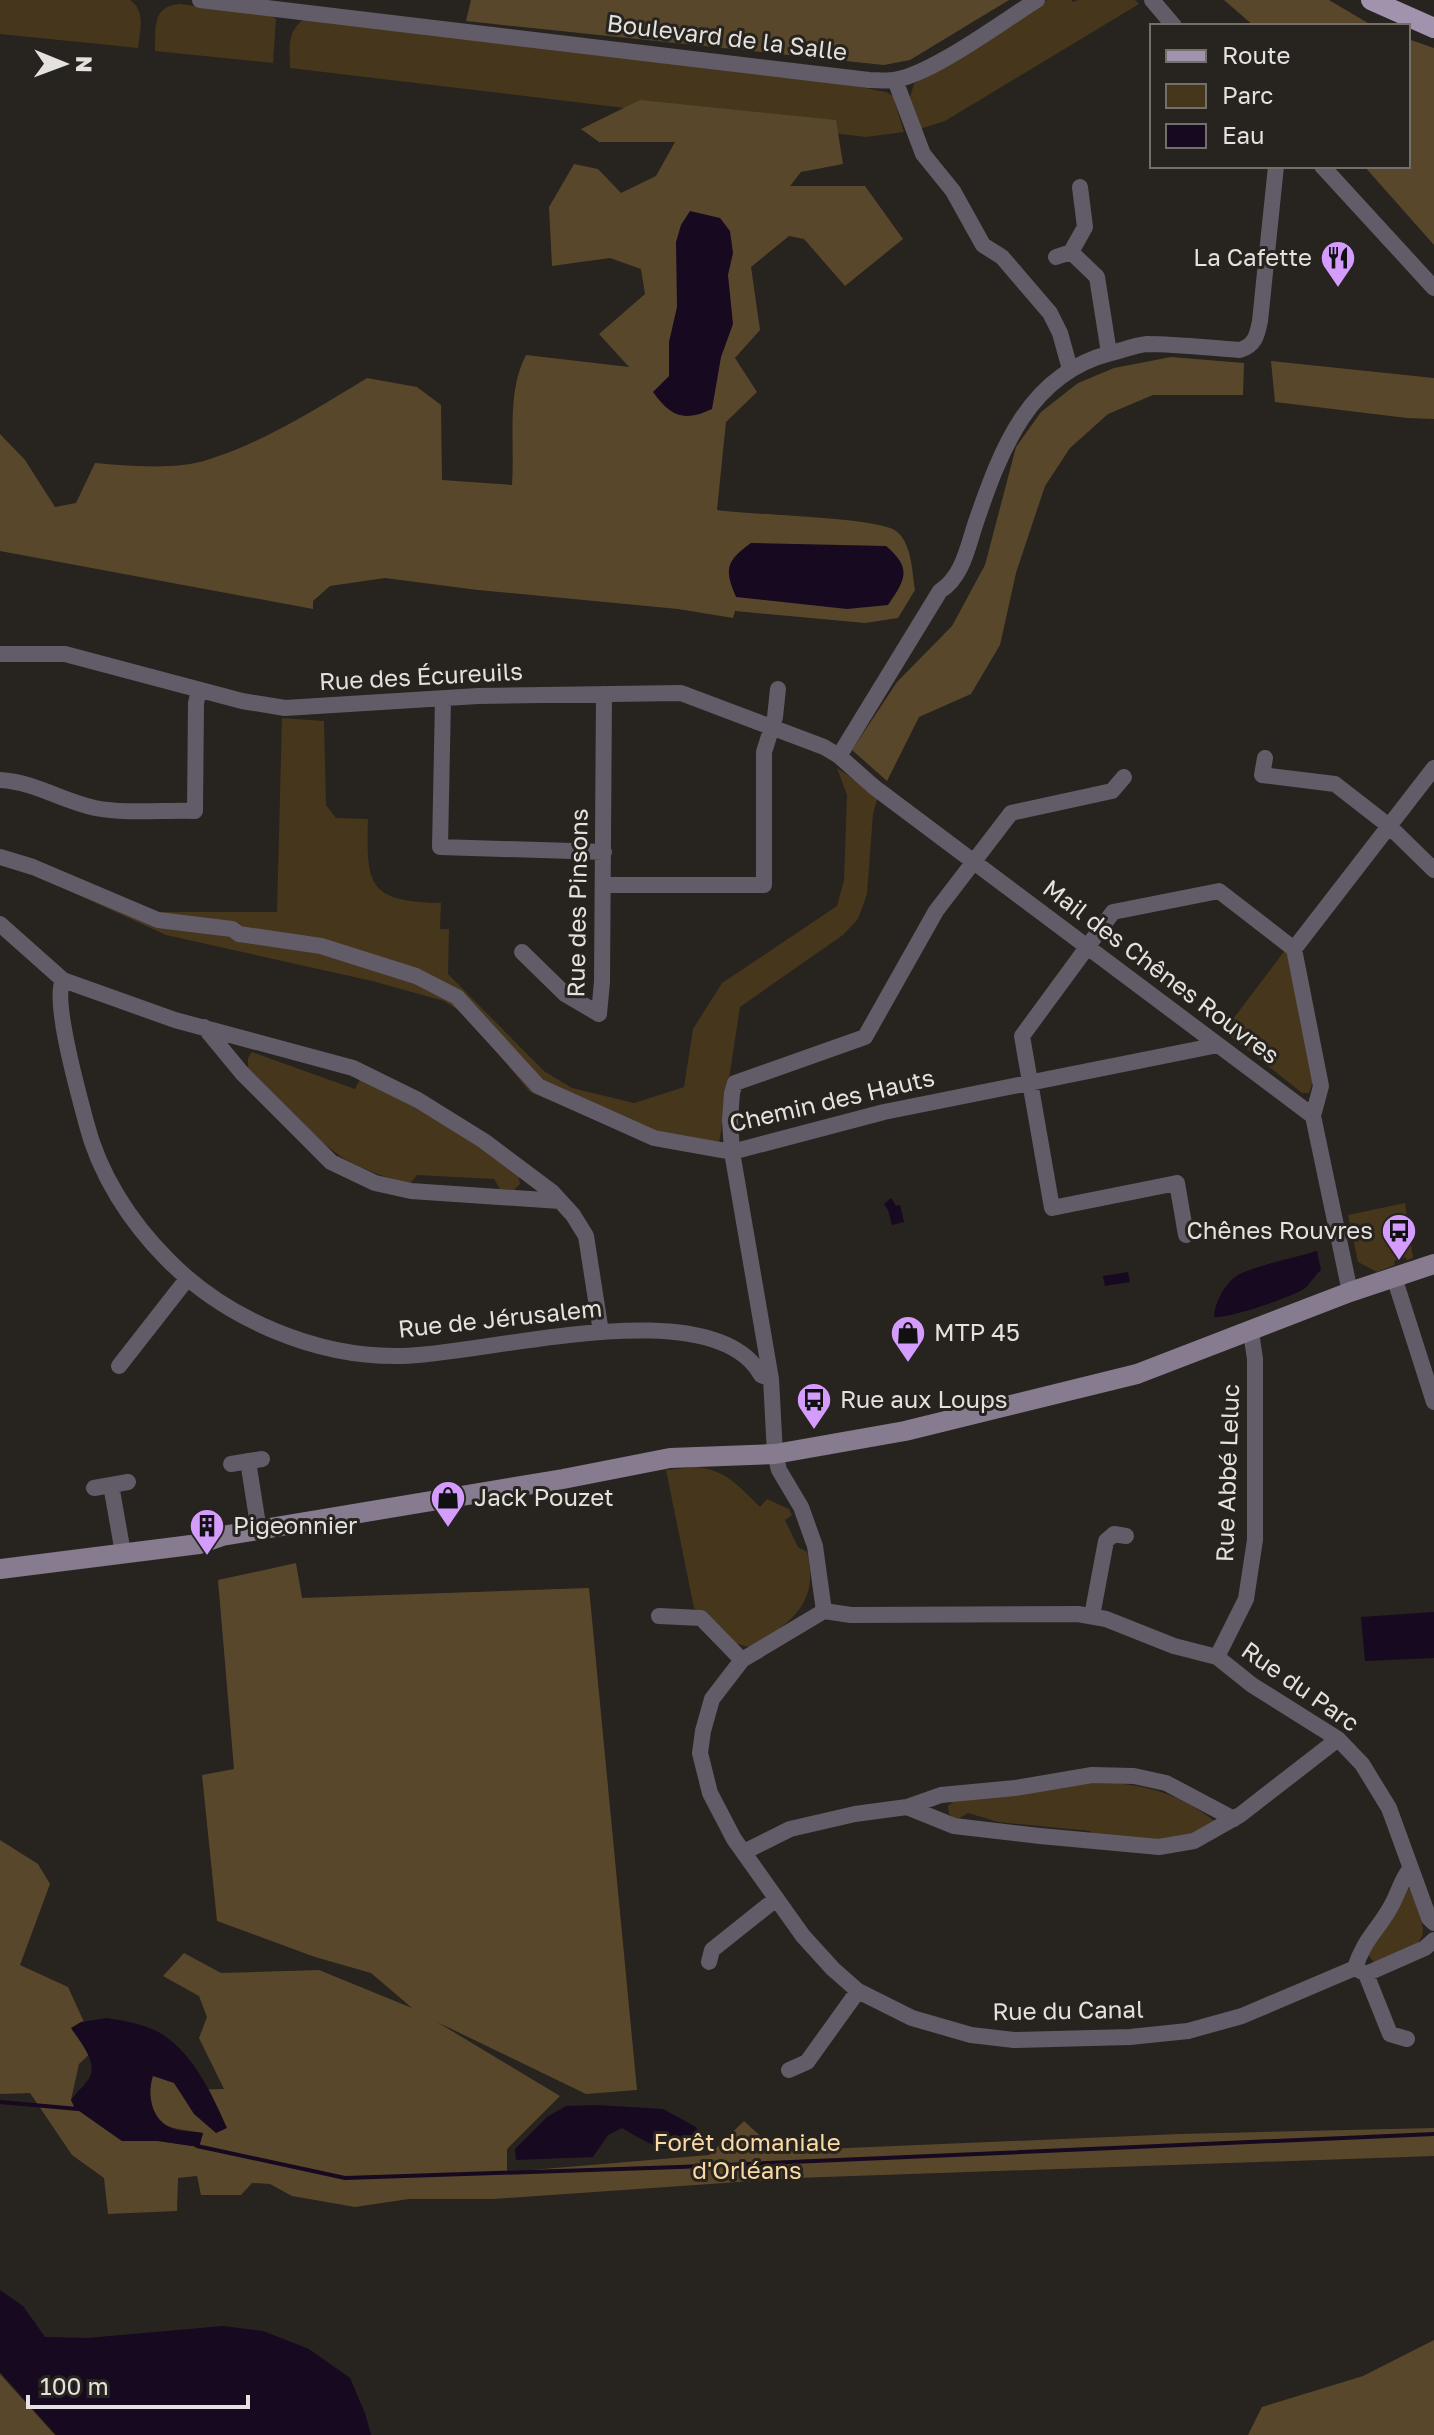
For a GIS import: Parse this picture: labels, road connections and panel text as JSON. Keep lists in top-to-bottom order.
{
  "streets": {
    "street": [
      "Boulevard de la Salle",
      "Rue des Écureuils",
      "Rue des Pinsons",
      "Mail des Chênes Rouvres",
      "Chemin des Hauts",
      "Rue de Jérusalem",
      "Rue Abbé Leluc",
      "Rue du Parc",
      "Rue du Canal"
    ]
  },
  "crossings": [
    ["Rue des Écureuils", "Rue des Pinsons"],
    ["Rue des Écureuils", "Mail des Chênes Rouvres"],
    ["Mail des Chênes Rouvres", "Chemin des Hauts"],
    ["Rue Abbé Leluc", "Rue du Parc"]
  ],
  "parks": ["Forêt domaniale d'Orléans"],
  "places": {
    "restaurant": ["La Cafette"],
    "bus stop": ["Chênes Rouvres", "Rue aux Loups"],
    "shop": ["MTP 45", "Jack Pouzet"],
    "building": ["Pigeonnier"]
  },
  "legend": ["Route", "Parc", "Eau"],
  "scale_bar": "100 m",
  "north": "right"
}
